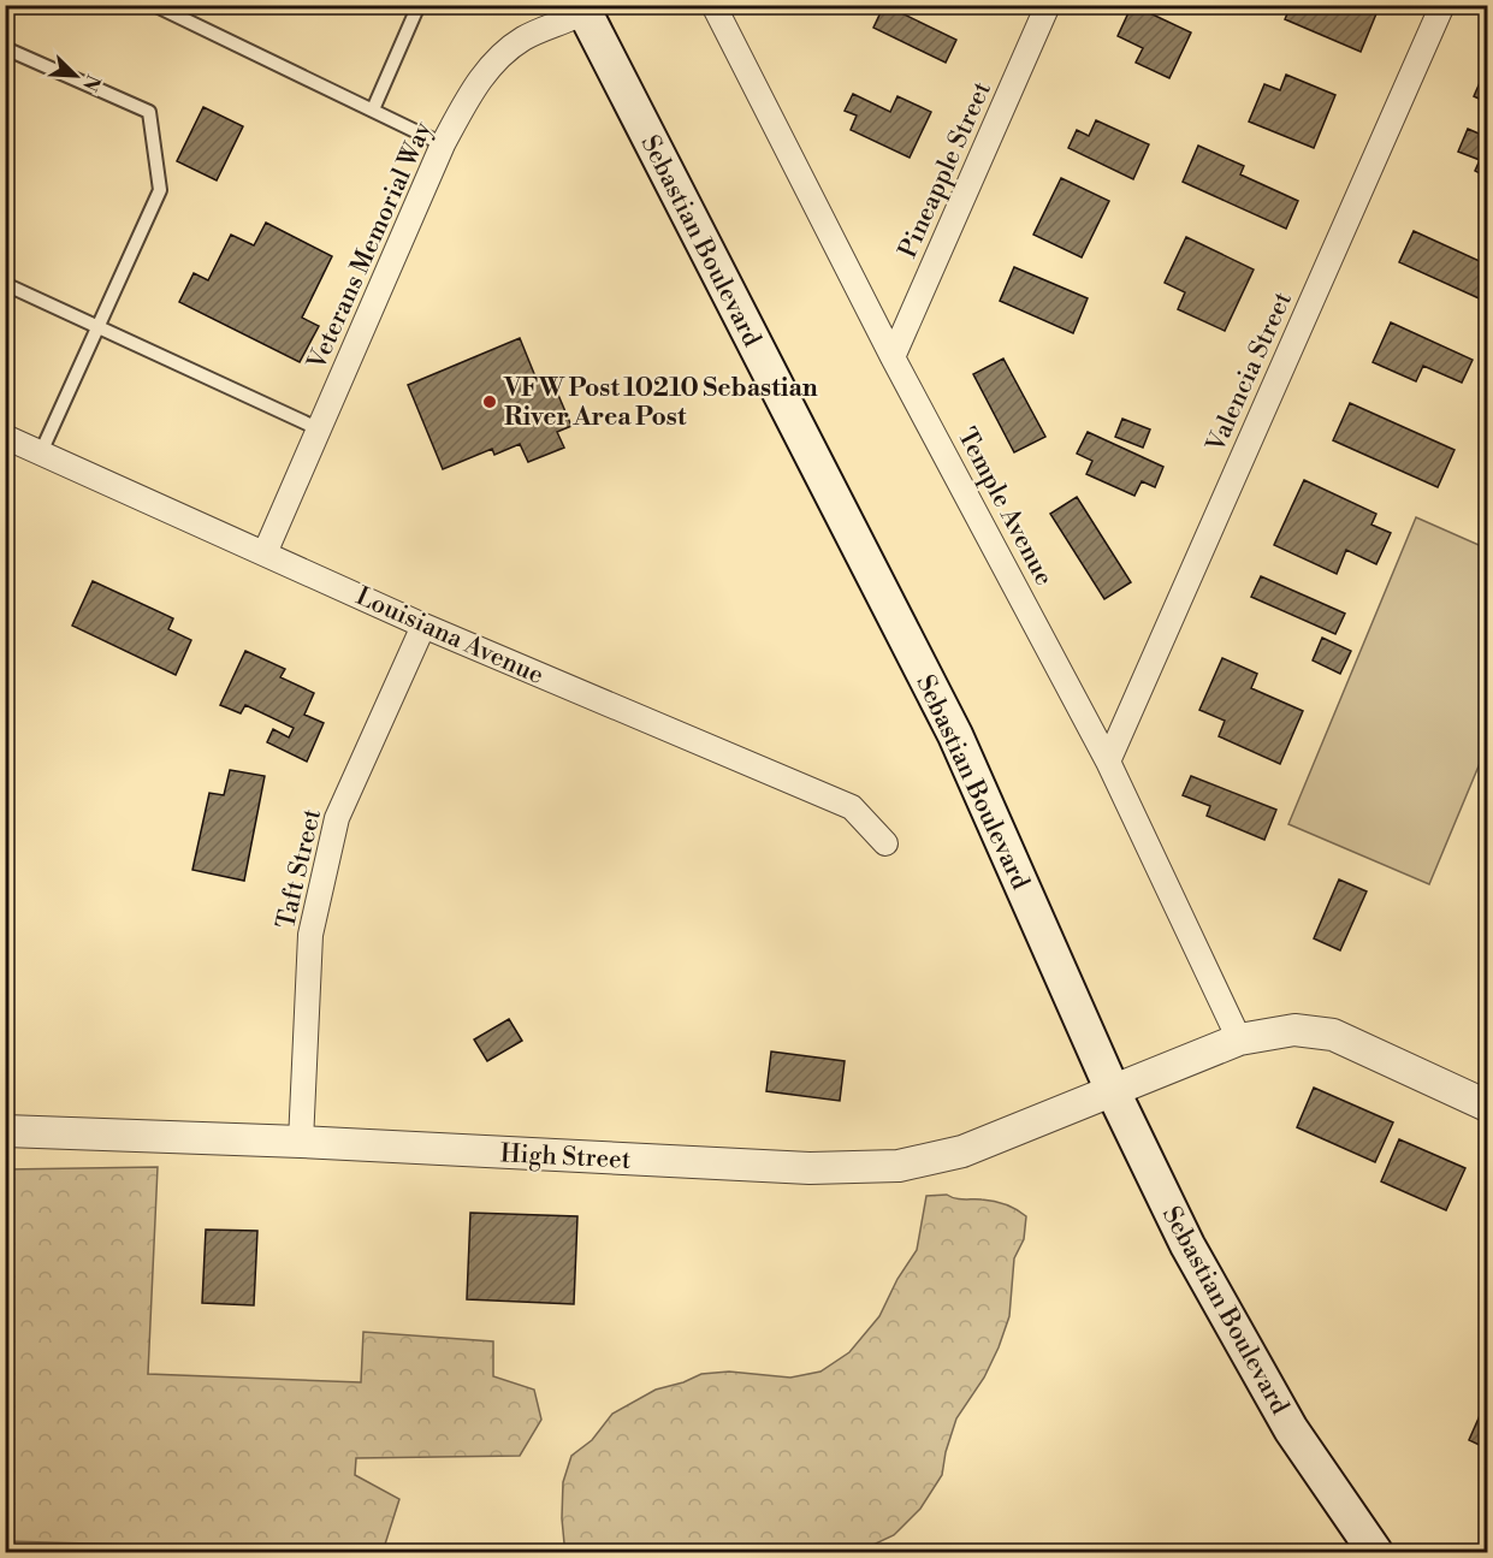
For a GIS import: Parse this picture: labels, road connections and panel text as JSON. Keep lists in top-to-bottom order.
{
  "streets": {
    "main road": ["Sebastian Boulevard"],
    "street": [
      "Pineapple Street",
      "Veterans Memorial Way",
      "Valencia Street",
      "Temple Avenue",
      "Louisiana Avenue",
      "Taft Street",
      "High Street"
    ]
  },
  "crossings": [
    ["Pineapple Street", "Temple Avenue"],
    ["Sebastian Boulevard", "Veterans Memorial Way"],
    ["Sebastian Boulevard", "High Street"],
    ["Veterans Memorial Way", "Louisiana Avenue"],
    ["Valencia Street", "Temple Avenue"],
    ["Louisiana Avenue", "Taft Street"],
    ["Taft Street", "High Street"]
  ],
  "places": ["VFW Post 10210 Sebastian River Area Post"],
  "north": "bottom right"
}
